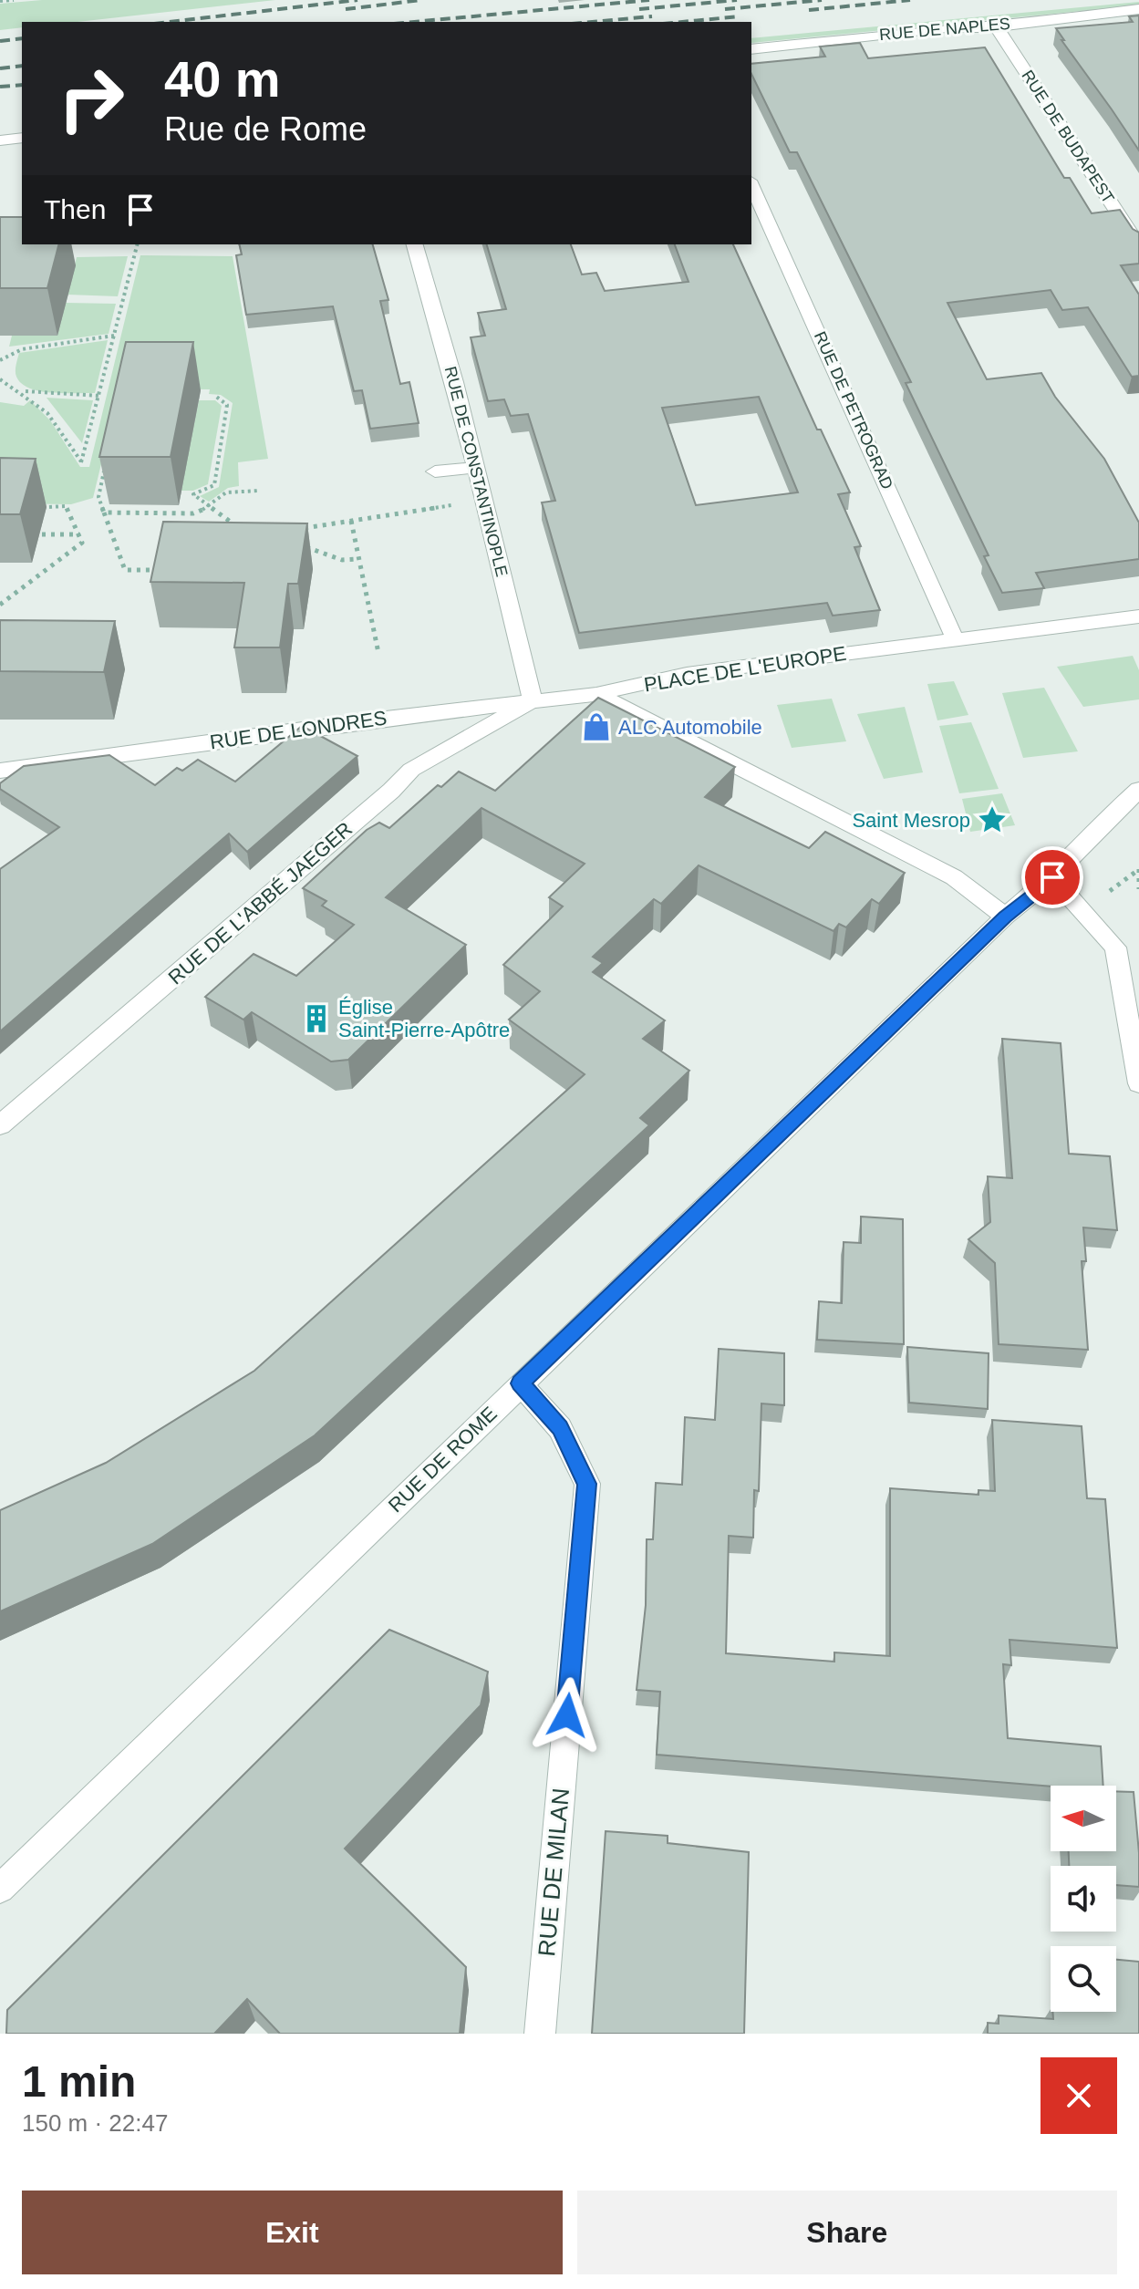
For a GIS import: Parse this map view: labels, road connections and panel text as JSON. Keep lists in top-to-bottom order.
{
  "streets": {
    "street": [
      "RUE DE NAPLES",
      "RUE DE BUDAPEST",
      "RUE DE PETROGRAD",
      "RUE DE CONSTANTINOPLE",
      "PLACE DE L'EUROPE",
      "RUE DE LONDRES",
      "RUE DE L'ABBÉ JAEGER",
      "RUE DE ROME",
      "RUE DE MILAN"
    ]
  },
  "crossings": [
    ["RUE DE NAPLES", "RUE DE BUDAPEST"],
    ["RUE DE PETROGRAD", "PLACE DE L'EUROPE"],
    ["RUE DE CONSTANTINOPLE", "RUE DE LONDRES"],
    ["RUE DE CONSTANTINOPLE", "RUE DE L'ABBÉ JAEGER"],
    ["PLACE DE L'EUROPE", "RUE DE LONDRES"],
    ["PLACE DE L'EUROPE", "RUE DE ROME"],
    ["RUE DE LONDRES", "RUE DE L'ABBÉ JAEGER"],
    ["RUE DE ROME", "RUE DE MILAN"]
  ],
  "places": {
    "shop": ["ALC Automobile"],
    "place": ["Saint Mesrop"],
    "building": ["Église Saint-Pierre-Apôtre"]
  },
  "north": "left",
  "page": {
    "turn": ["40 m", "Rue de Rome"],
    "then": "Then",
    "heading": ["1 min", "150 m · 22:47"],
    "buttons": ["Exit", "Share"]
  }
}
